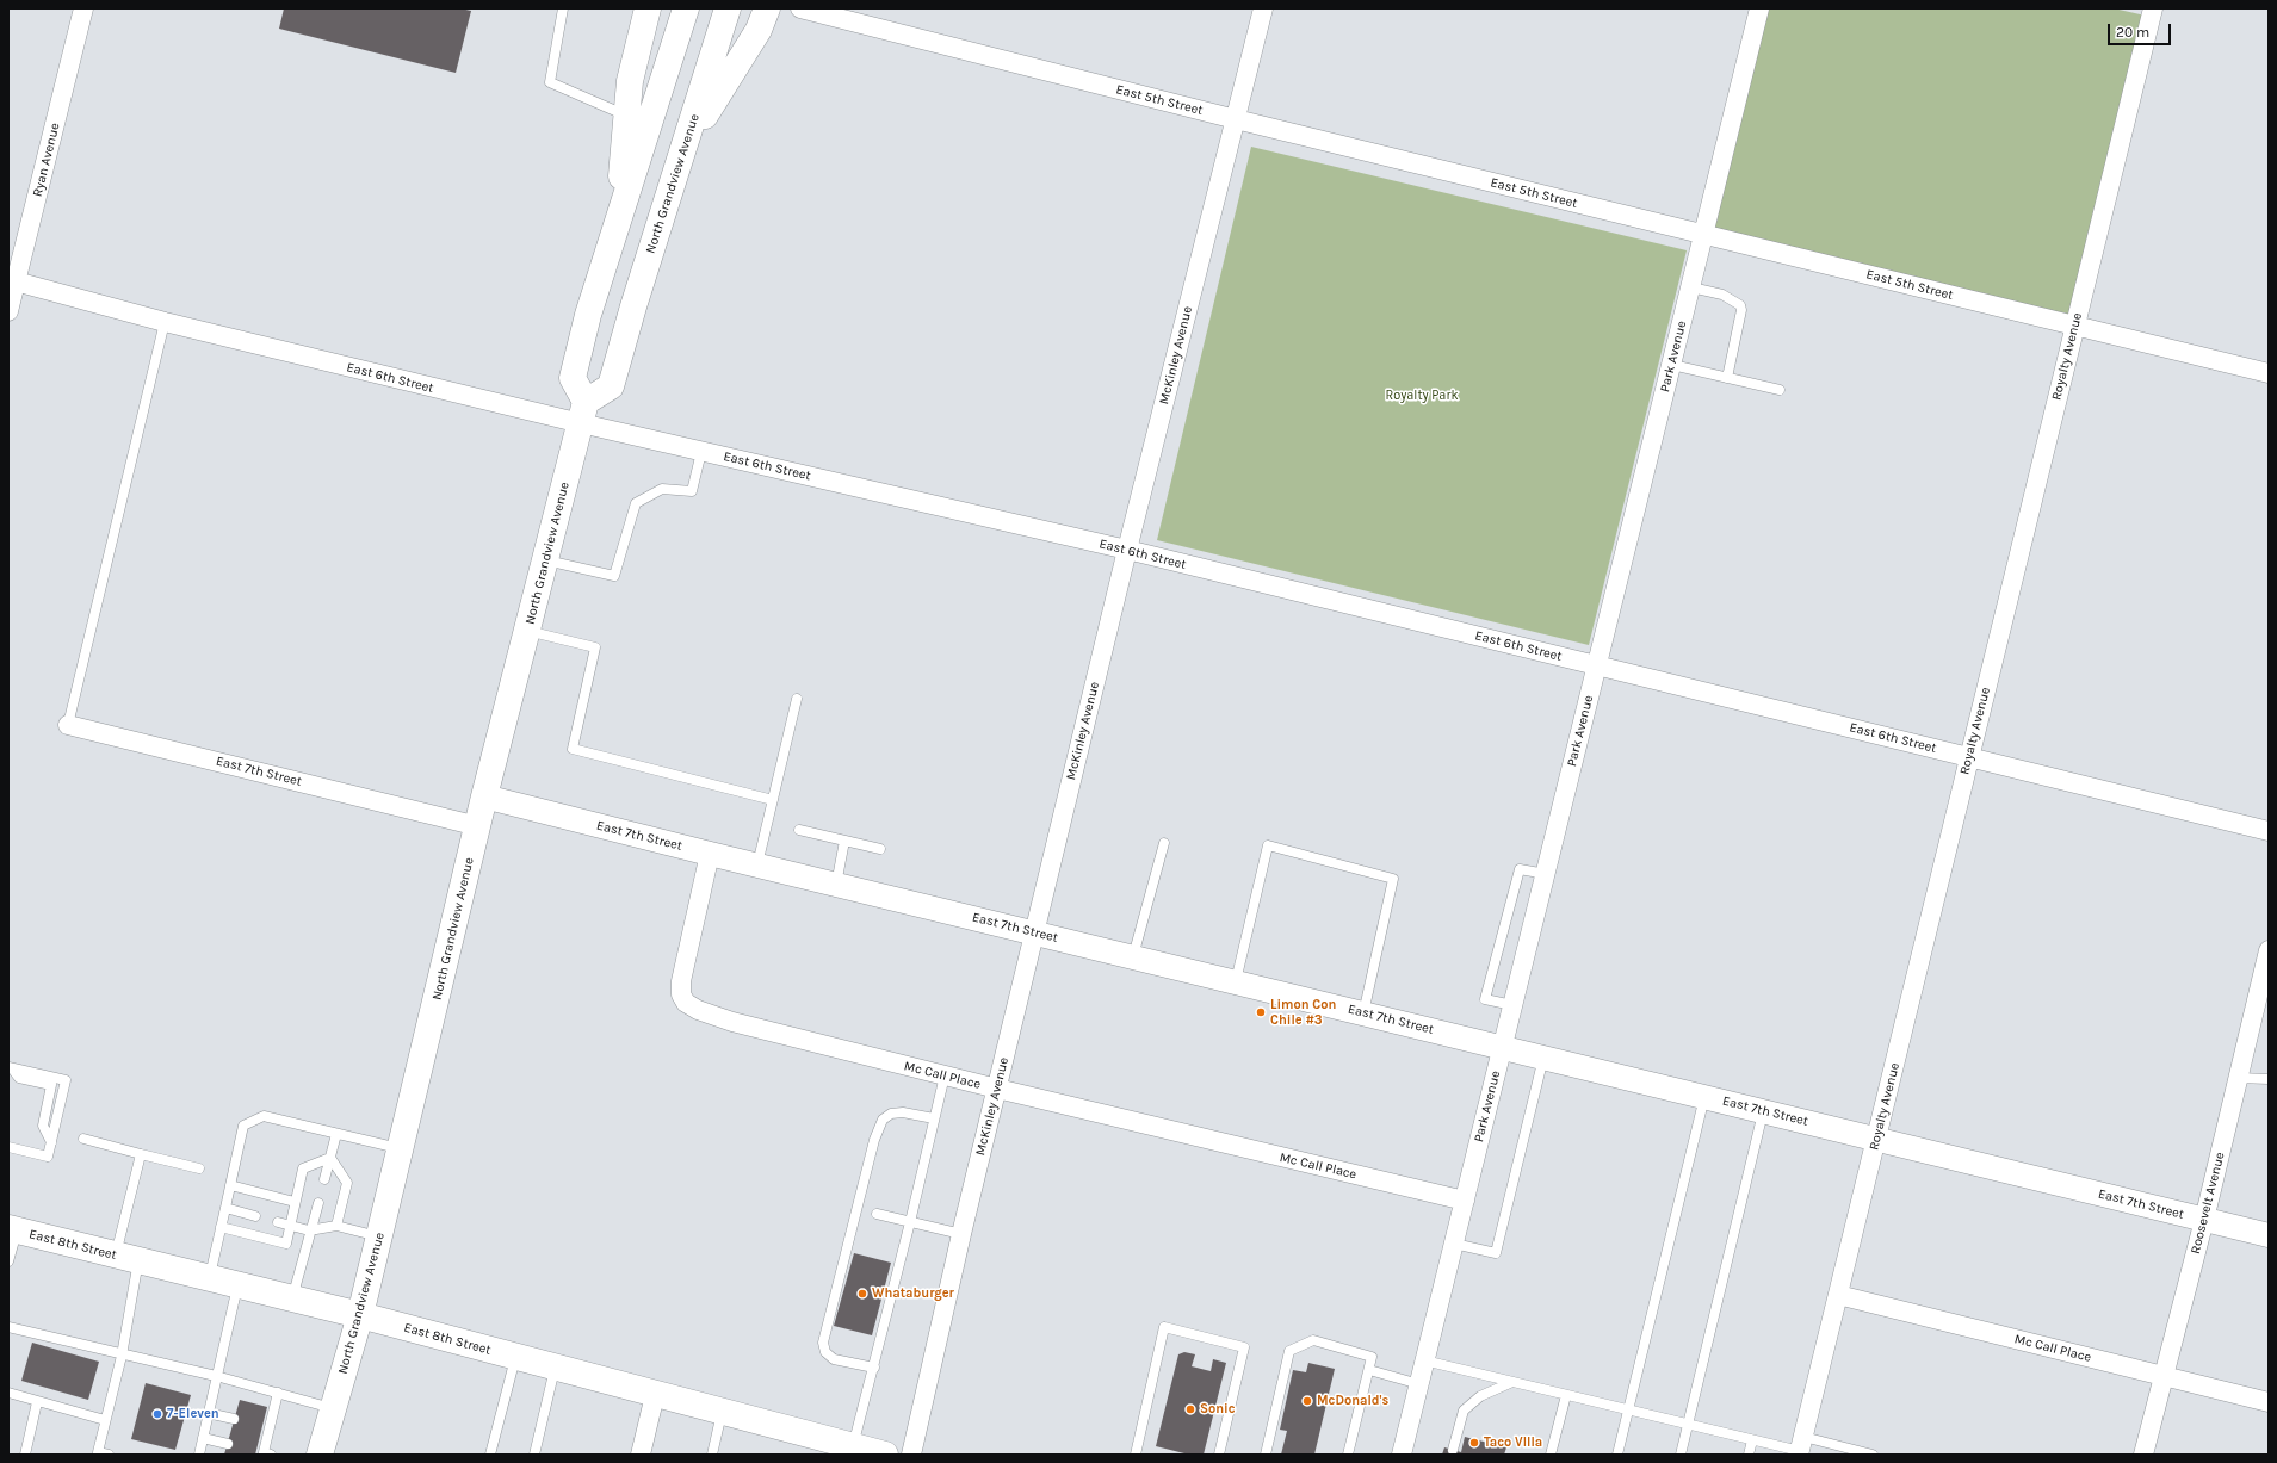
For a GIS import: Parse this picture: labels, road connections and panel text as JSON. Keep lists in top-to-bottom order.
{
  "streets": {
    "main road": ["North Grandview Avenue", "East 8th Street"],
    "street": [
      "East 5th Street",
      "Ryan Avenue",
      "McKinley Avenue",
      "Park Avenue",
      "Royalty Avenue",
      "East 6th Street",
      "East 7th Street",
      "Mc Call Place",
      "Roosevelt Avenue"
    ]
  },
  "crossings": [
    ["East 5th Street", "McKinley Avenue"],
    ["East 5th Street", "Park Avenue"],
    ["East 5th Street", "Royalty Avenue"],
    ["Ryan Avenue", "East 6th Street"],
    ["North Grandview Avenue", "East 6th Street"],
    ["North Grandview Avenue", "East 7th Street"],
    ["North Grandview Avenue", "East 8th Street"],
    ["McKinley Avenue", "East 6th Street"],
    ["McKinley Avenue", "East 7th Street"],
    ["McKinley Avenue", "Mc Call Place"],
    ["Park Avenue", "East 6th Street"],
    ["Park Avenue", "East 7th Street"],
    ["Park Avenue", "Mc Call Place"],
    ["Royalty Avenue", "East 6th Street"],
    ["Royalty Avenue", "East 7th Street"],
    ["Royalty Avenue", "Mc Call Place"],
    ["East 7th Street", "Mc Call Place"],
    ["East 7th Street", "Roosevelt Avenue"],
    ["Mc Call Place", "Roosevelt Avenue"]
  ],
  "parks": ["Royalty Park"],
  "places": [
    "Limon Con Chile #3",
    "Whataburger",
    "McDonald's",
    "Sonic",
    "7-Eleven",
    "Taco VIlla"
  ],
  "scale_bar": "20 m"
}
